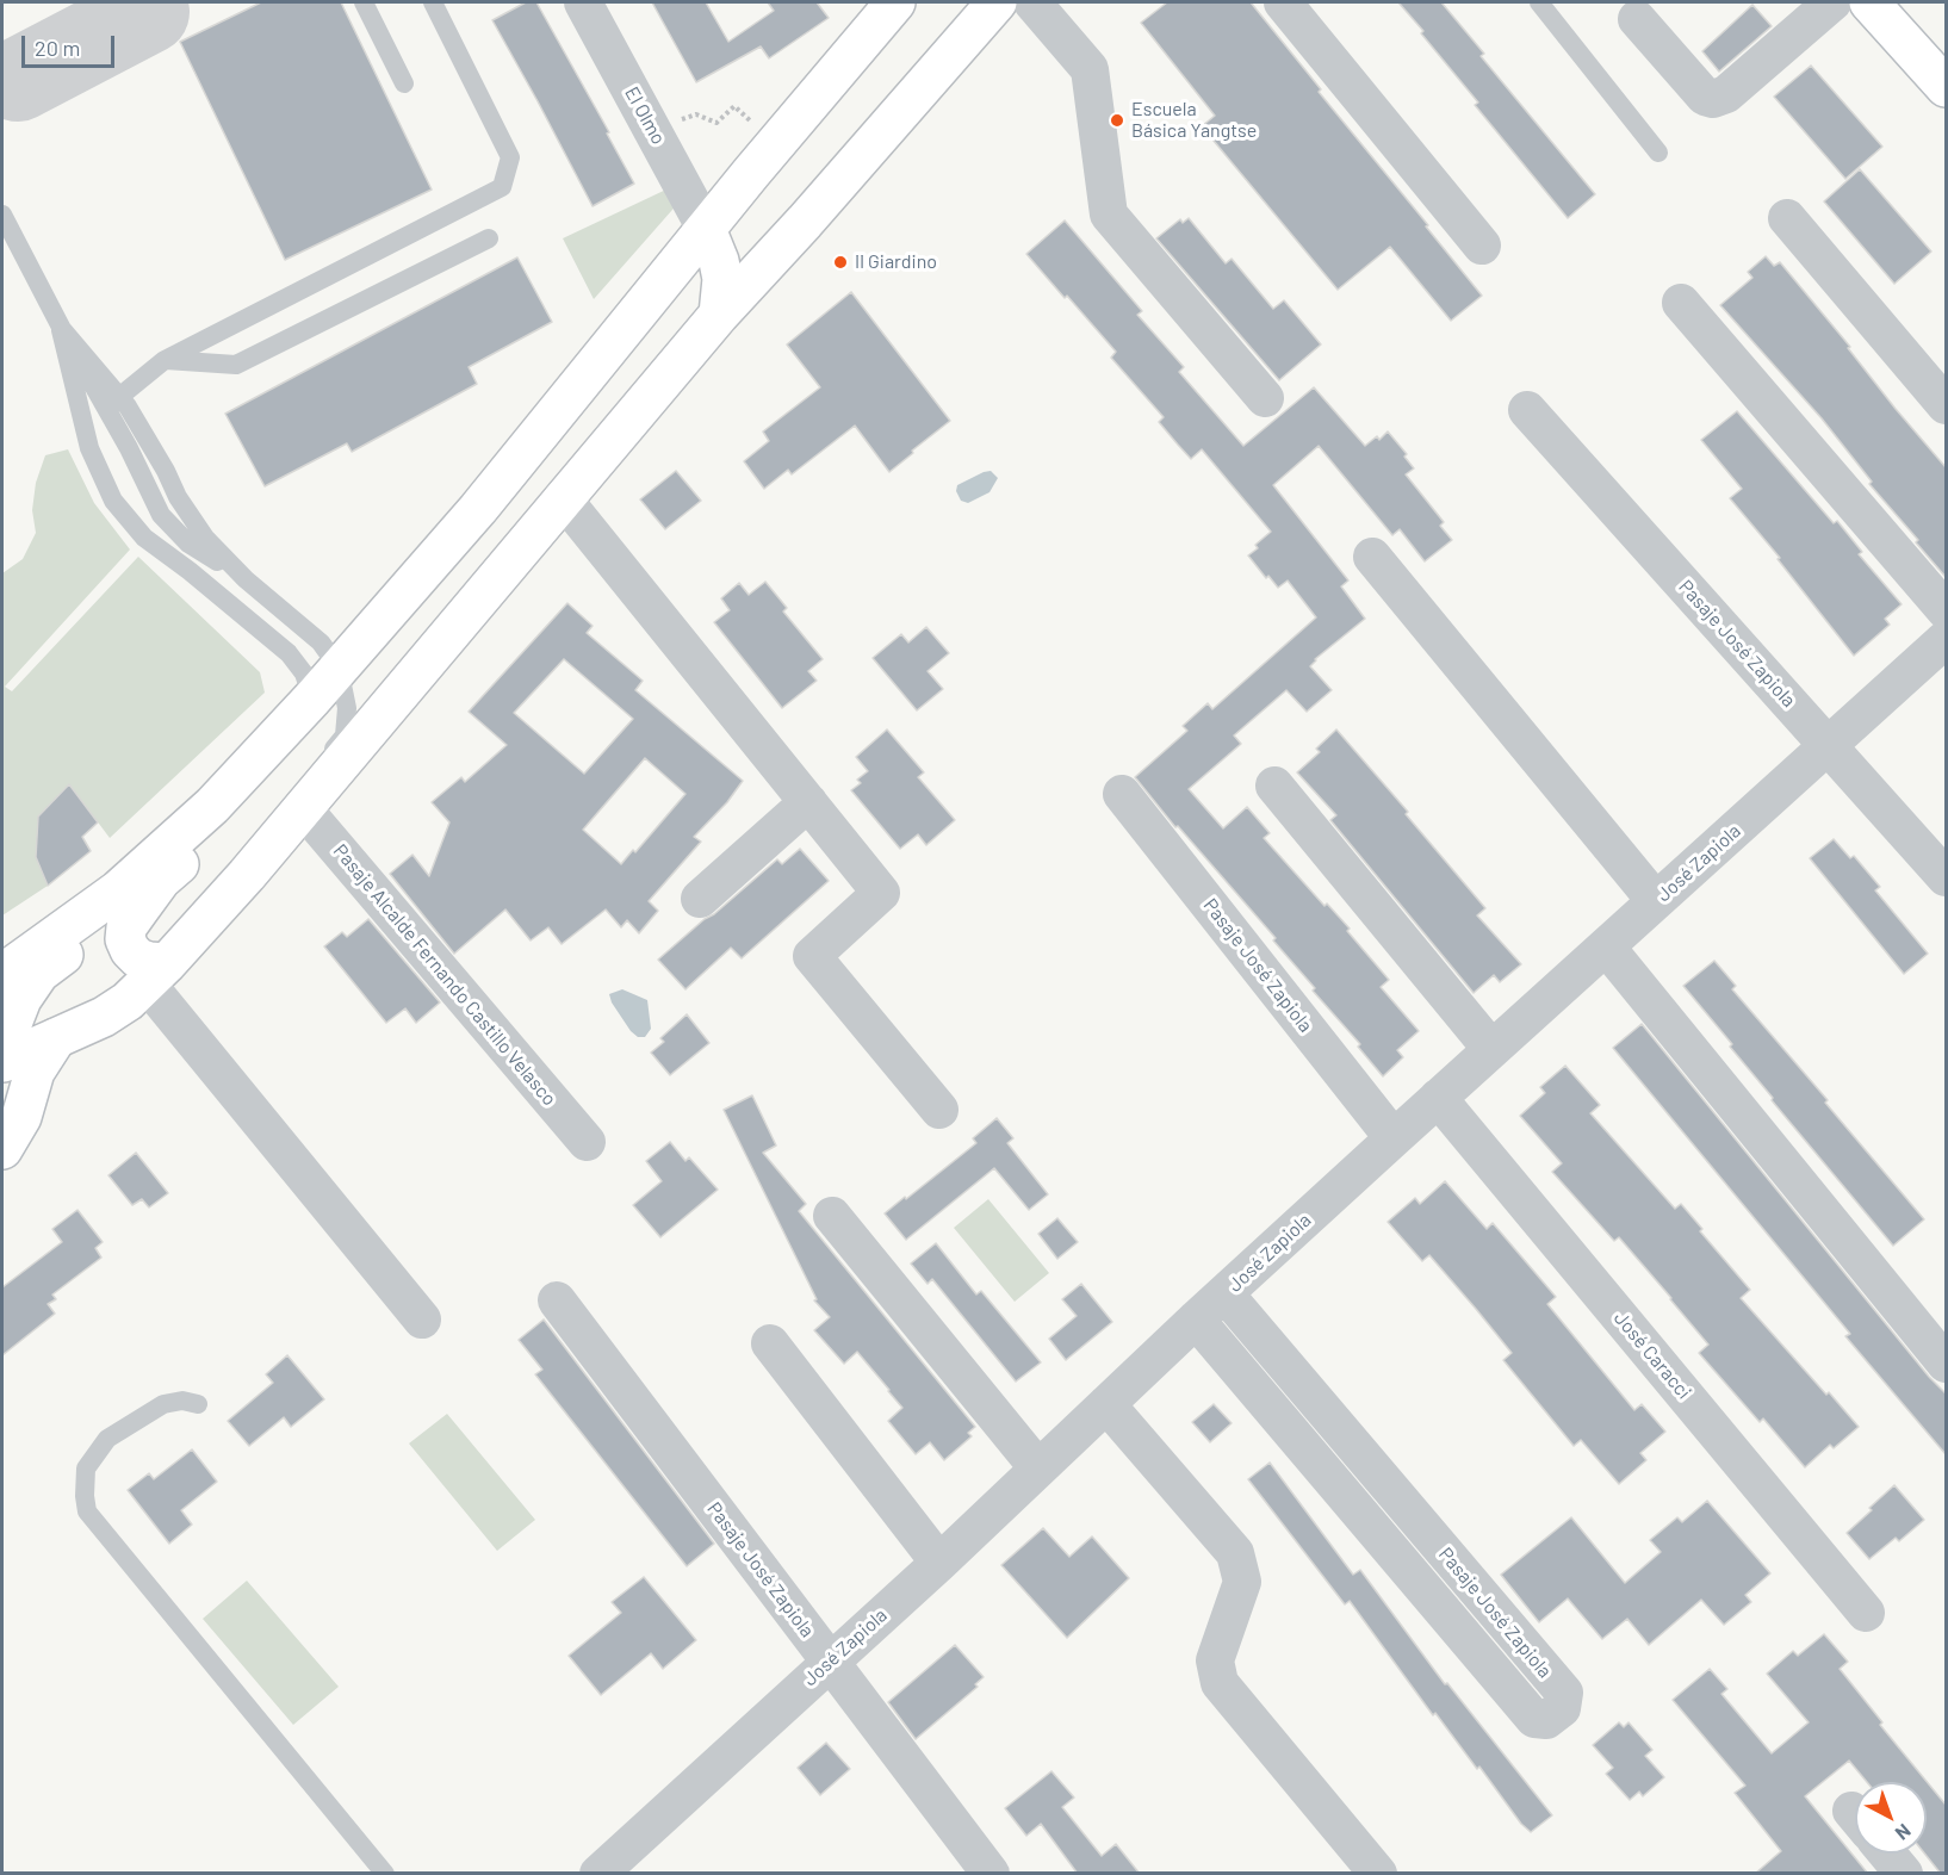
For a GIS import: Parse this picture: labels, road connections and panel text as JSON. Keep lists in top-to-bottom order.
{
  "streets": {
    "street": [
      "El Olmo",
      "Pasaje José Zapiola",
      "José Zapiola",
      "Pasaje Alcalde Fernando Castillo Velasco",
      "José Caracci"
    ]
  },
  "crossings": [
    ["Pasaje José Zapiola", "José Zapiola"],
    ["José Zapiola", "José Caracci"]
  ],
  "places": ["Escuela Básica Yangtse", "Il Giardino"],
  "scale_bar": "20 m",
  "north": "bottom right"
}
